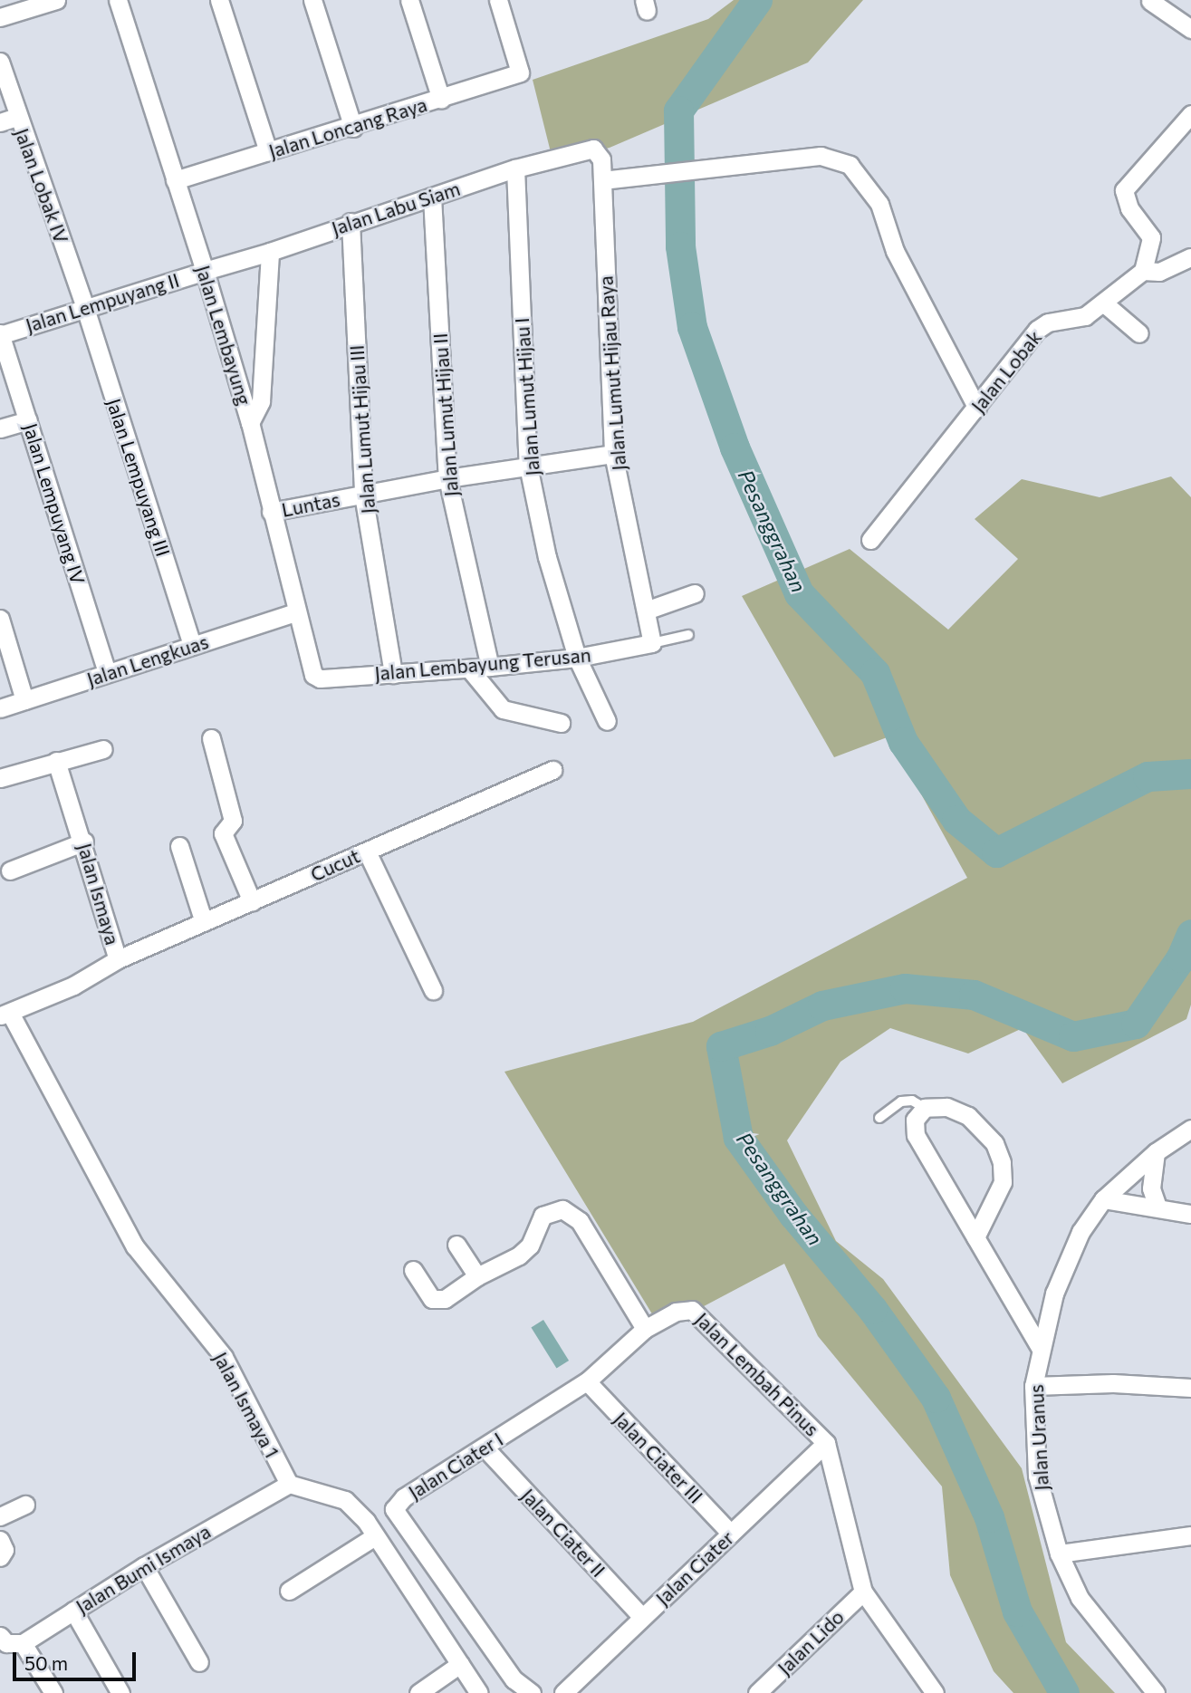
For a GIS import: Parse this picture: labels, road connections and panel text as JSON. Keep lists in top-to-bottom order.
{
  "streets": {
    "street": [
      "Jalan Loncang Raya",
      "Jalan Lobak IV",
      "Jalan Labu Siam",
      "Jalan Lempuyang II",
      "Jalan Lembayung",
      "Jalan Lobak",
      "Jalan Lumut Hijau Raya",
      "Jalan Lumut Hijau I",
      "Jalan Lumut Hijau II",
      "Jalan Lumut Hijau III",
      "Jalan Lempuyang III",
      "Jalan Lempuyang IV",
      "Luntas",
      "Jalan Lengkuas",
      "Jalan Lembayung Terusan",
      "Cucut",
      "Jalan Ismaya",
      "Jalan Lembah Pinus",
      "Jalan Ismaya 1",
      "Jalan Uranus",
      "Jalan Ciater III",
      "Jalan Ciater I",
      "Jalan Ciater II",
      "Jalan Ciater",
      "Jalan Bumi Ismaya",
      "Jalan Lido"
    ]
  },
  "crossings": [
    ["Jalan Loncang Raya", "Jalan Lembayung"],
    ["Jalan Lobak IV", "Jalan Lempuyang II"],
    ["Jalan Lobak IV", "Jalan Lempuyang III"],
    ["Jalan Labu Siam", "Jalan Lempuyang II"],
    ["Jalan Labu Siam", "Jalan Lembayung"],
    ["Jalan Labu Siam", "Jalan Lumut Hijau Raya"],
    ["Jalan Labu Siam", "Jalan Lumut Hijau I"],
    ["Jalan Labu Siam", "Jalan Lumut Hijau II"],
    ["Jalan Labu Siam", "Jalan Lumut Hijau III"],
    ["Jalan Lempuyang II", "Jalan Lembayung"],
    ["Jalan Lempuyang II", "Jalan Lempuyang III"],
    ["Jalan Lempuyang II", "Jalan Lempuyang IV"],
    ["Jalan Lembayung", "Luntas"],
    ["Jalan Lembayung", "Jalan Lengkuas"],
    ["Jalan Lembayung", "Jalan Lembayung Terusan"],
    ["Jalan Lumut Hijau Raya", "Luntas"],
    ["Jalan Lumut Hijau Raya", "Jalan Lembayung Terusan"],
    ["Jalan Lumut Hijau I", "Luntas"],
    ["Jalan Lumut Hijau I", "Jalan Lembayung Terusan"],
    ["Jalan Lumut Hijau II", "Luntas"],
    ["Jalan Lumut Hijau II", "Jalan Lembayung Terusan"],
    ["Jalan Lumut Hijau III", "Luntas"],
    ["Jalan Lumut Hijau III", "Jalan Lembayung Terusan"],
    ["Jalan Lempuyang III", "Jalan Lengkuas"],
    ["Jalan Lempuyang IV", "Jalan Lengkuas"],
    ["Cucut", "Jalan Ismaya"],
    ["Jalan Ismaya", "Jalan Ismaya 1"],
    ["Jalan Lembah Pinus", "Jalan Ciater I"],
    ["Jalan Lembah Pinus", "Jalan Ciater"],
    ["Jalan Lembah Pinus", "Jalan Lido"],
    ["Jalan Ismaya 1", "Jalan Bumi Ismaya"],
    ["Jalan Ciater III", "Jalan Ciater I"],
    ["Jalan Ciater III", "Jalan Ciater"],
    ["Jalan Ciater I", "Jalan Ciater II"],
    ["Jalan Ciater II", "Jalan Ciater"]
  ],
  "water": ["Pesanggrahan"],
  "scale_bar": "50 m"
}
